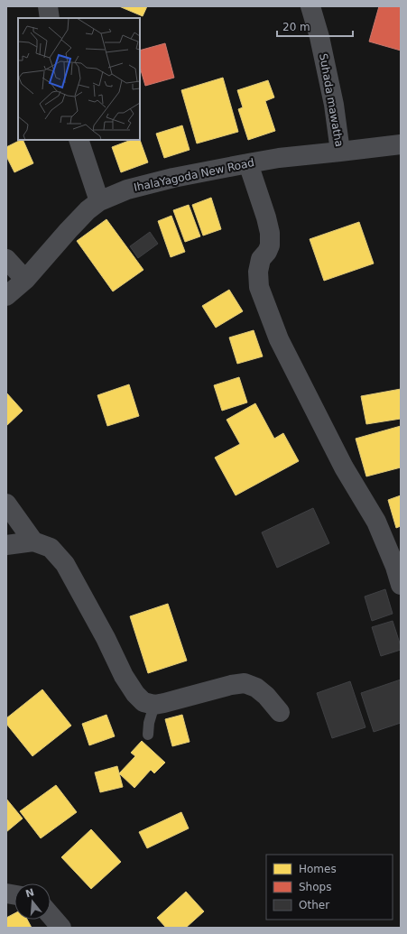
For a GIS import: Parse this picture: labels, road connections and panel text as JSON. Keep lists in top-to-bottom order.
{
  "streets": {
    "street": ["Suhada mawatha", "IhalaYagoda New Road"]
  },
  "crossings": [
    ["Suhada mawatha", "IhalaYagoda New Road"]
  ],
  "legend": ["Homes", "Shops", "Other"],
  "scale_bar": "20 m",
  "north": "top"
}
